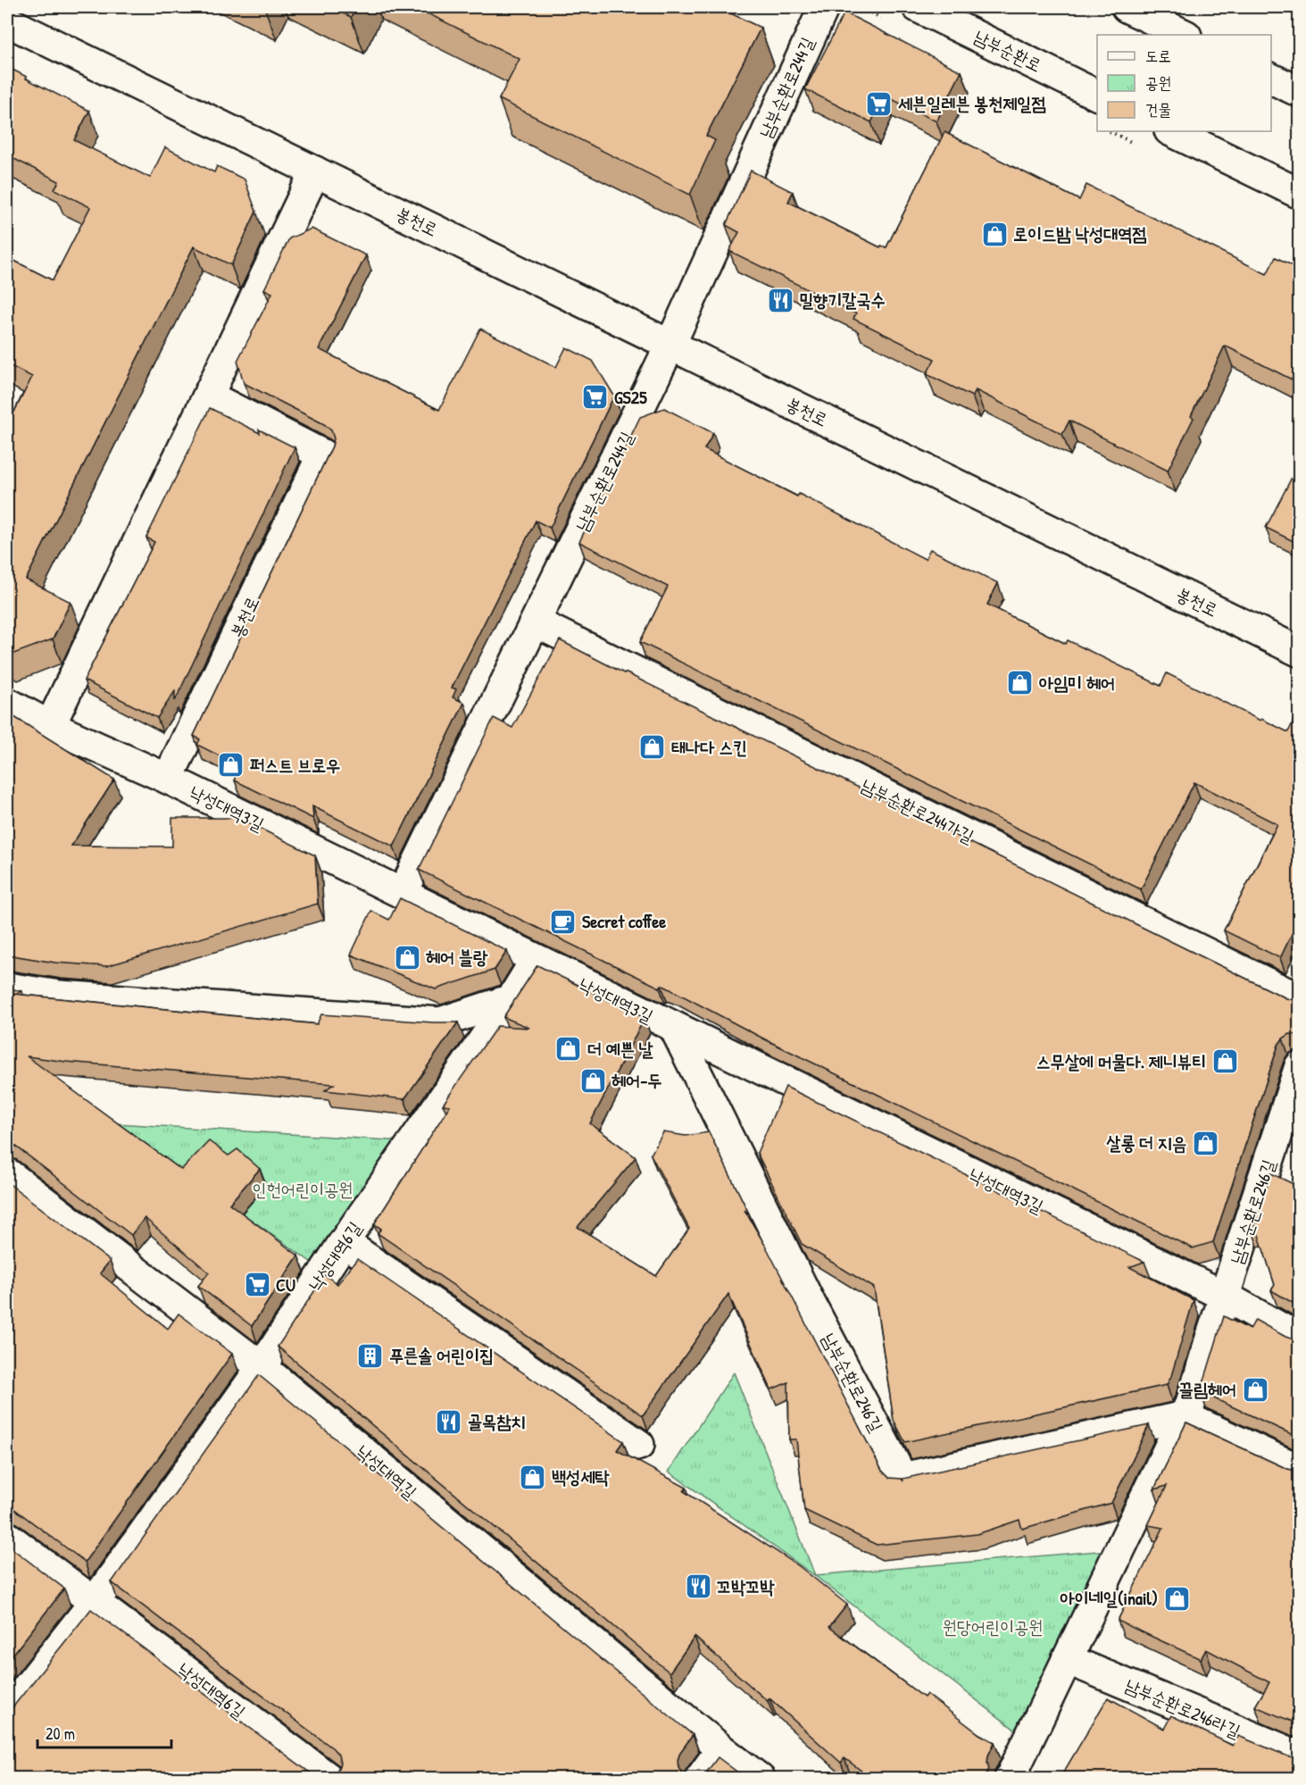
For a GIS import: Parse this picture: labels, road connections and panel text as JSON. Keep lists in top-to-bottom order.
{
  "streets": {
    "street": [
      "남부순환로",
      "남부순환로244길",
      "봉천로",
      "낙성대역3길",
      "남부순환로244가길",
      "남부순환로246길",
      "낙성대역6길",
      "낙성대역길",
      "남부순환로246라길"
    ]
  },
  "crossings": [
    ["남부순환로244길", "봉천로"],
    ["남부순환로244길", "낙성대역3길"],
    ["남부순환로244길", "남부순환로244가길"],
    ["봉천로", "낙성대역3길"],
    ["낙성대역3길", "남부순환로246길"],
    ["낙성대역3길", "낙성대역6길"],
    ["남부순환로246길", "남부순환로246라길"],
    ["낙성대역6길", "낙성대역길"]
  ],
  "parks": ["인헌어린이공원", "원당어린이공원"],
  "places": {
    "supermarket": ["세븐일레븐 봉천제일점", "GS25", "CU"],
    "shop": [
      "로이드밤 낙성대역점",
      "아임미 헤어",
      "태나다 스킨",
      "퍼스트 브로우",
      "헤어 블랑",
      "더 예쁜 날",
      "스무살에 머물다. 제니뷰티",
      "헤어-두",
      "살롱 더 지음",
      "끌림헤어",
      "백성세탁",
      "아이네일(inail)"
    ],
    "restaurant": ["밀향기칼국수", "골목참치", "꼬박꼬박"],
    "cafe": ["Secret coffee"],
    "building": ["푸른솔 어린이집"]
  },
  "legend": ["도로", "공원", "건물"],
  "scale_bar": "20 m"
}
